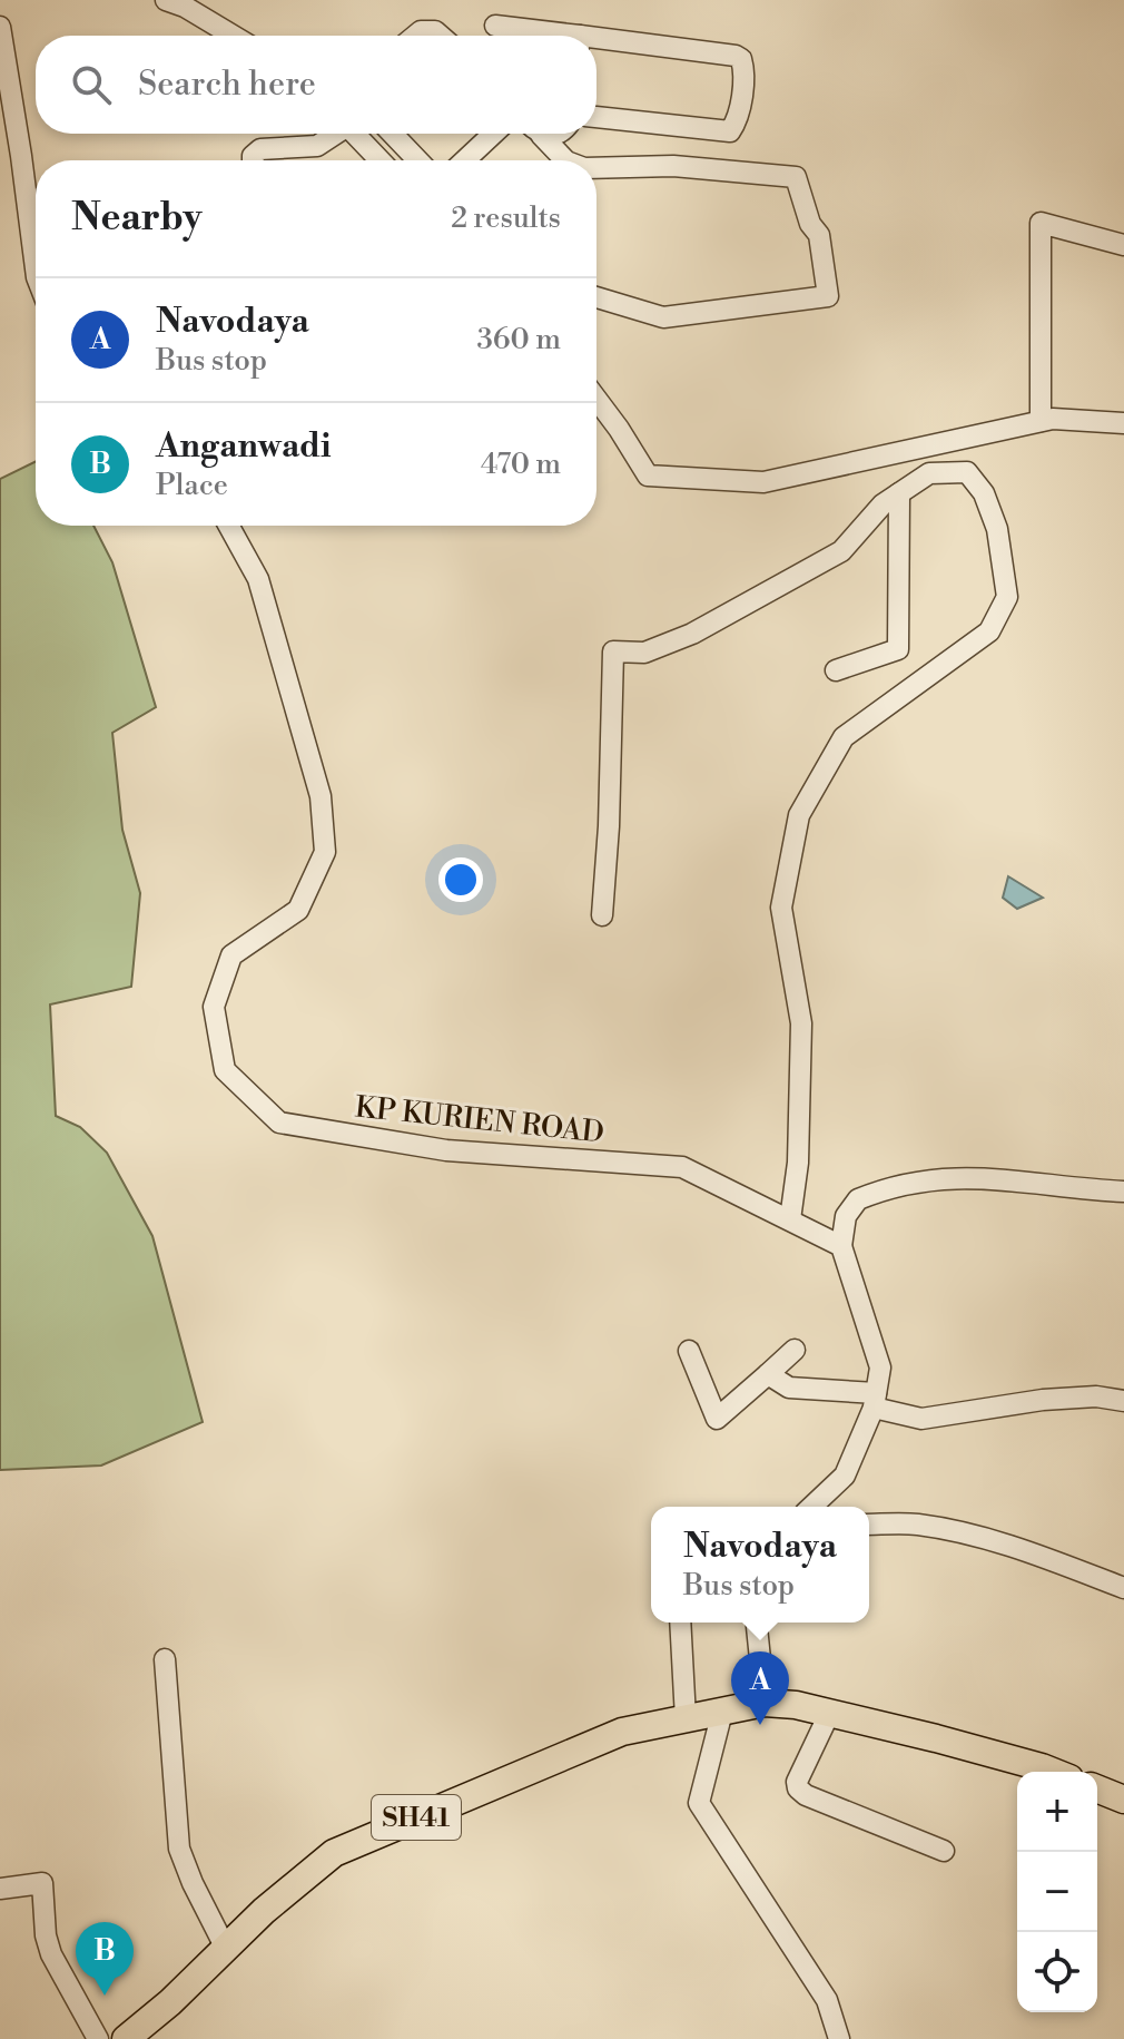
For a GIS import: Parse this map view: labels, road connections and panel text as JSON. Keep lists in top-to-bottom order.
{
  "streets": {
    "main road": ["SH41"],
    "street": ["KP KURIEN ROAD"]
  },
  "page": {
    "search": "Search here",
    "heading": ["Nearby", "2 results"],
    "list": [
      {
        "mark": "A",
        "name": "Navodaya",
        "note": "Bus stop",
        "value": "360 m"
      },
      {
        "mark": "B",
        "name": "Anganwadi",
        "note": "Place",
        "value": "470 m"
      }
    ],
    "popup": ["Navodaya", "Bus stop"],
    "pins": ["A", "B"],
    "map_buttons": ["+", "−"]
  }
}
